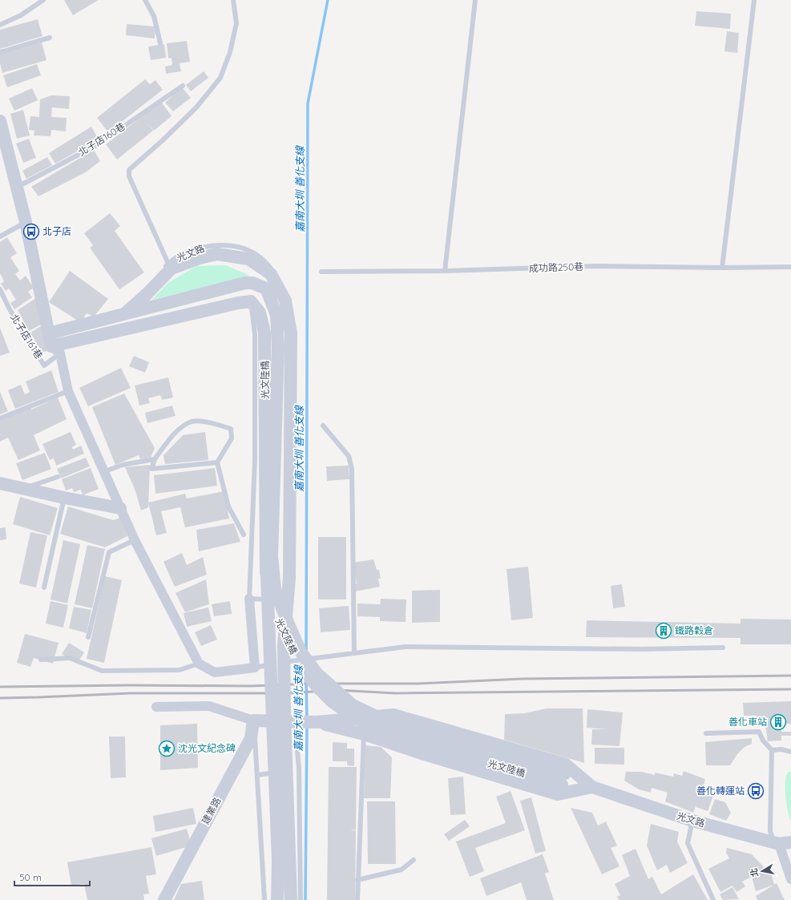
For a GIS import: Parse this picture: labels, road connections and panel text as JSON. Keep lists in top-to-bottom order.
{
  "streets": {
    "street": ["光文路", "光文陸橋", "建業路"],
    "lane": ["北子店160巷", "成功路250巷", "北子店161巷"]
  },
  "water": ["嘉南大圳 善化支線"],
  "places": {
    "bus stop": ["北子店", "善化轉運站"],
    "building": ["鐵路穀倉", "善化車站"],
    "place": ["沈光文紀念碑"]
  },
  "scale_bar": "50 m",
  "north": "left"
}
